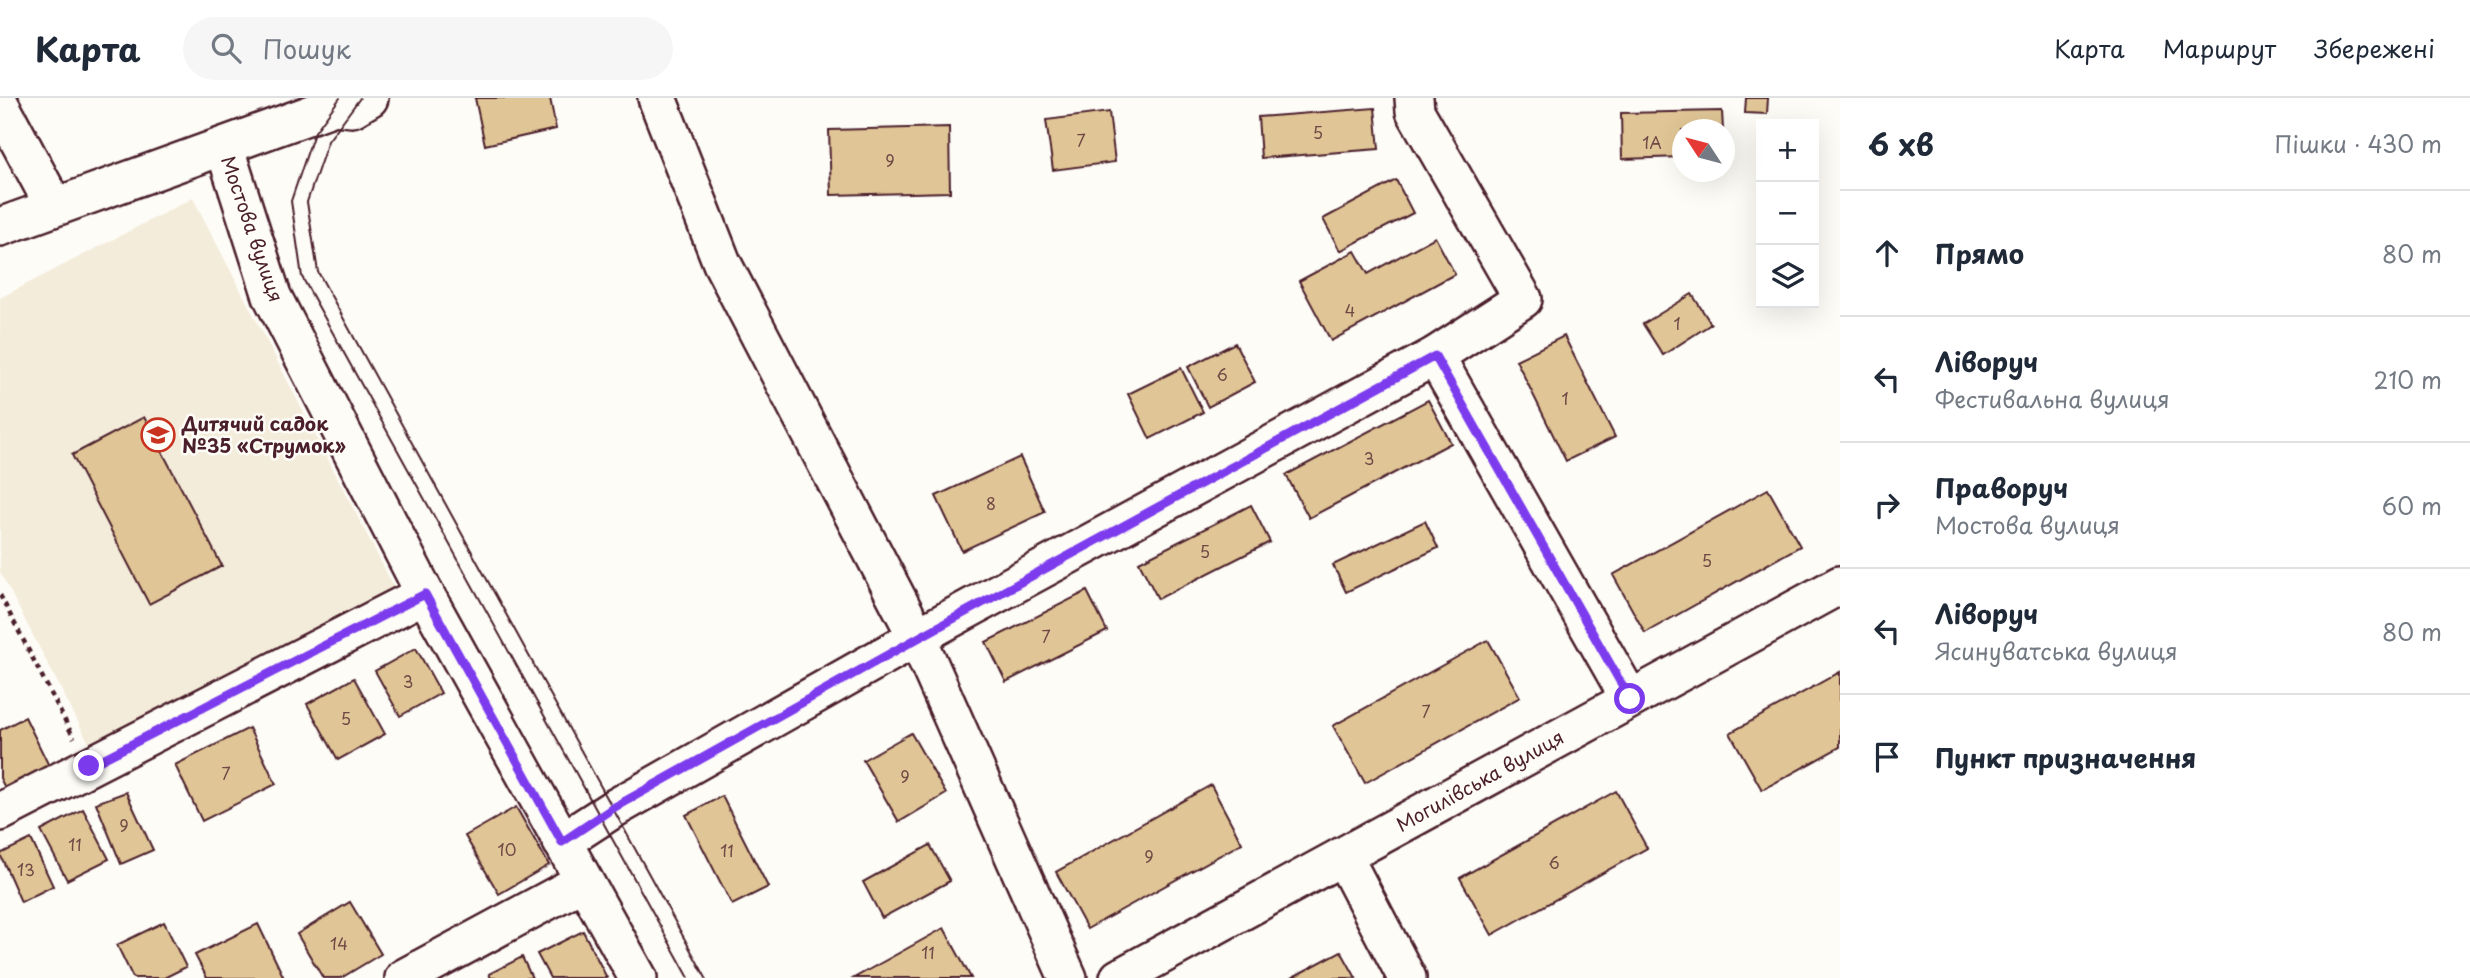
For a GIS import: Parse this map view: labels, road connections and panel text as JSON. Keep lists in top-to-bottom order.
{
  "streets": {
    "street": ["Мостова вулиця", "Могилівська вулиця"]
  },
  "places": {
    "school or university": ["Дитячий садок №35 «Струмок»"]
  },
  "house_numbers": [
    "5",
    "7",
    "1А",
    "9",
    "4",
    "1",
    "6",
    "1",
    "3",
    "8",
    "5",
    "5",
    "7",
    "3",
    "7",
    "5",
    "7",
    "9",
    "9",
    "11",
    "10",
    "11",
    "9",
    "6",
    "13",
    "14",
    "11"
  ],
  "north": "top left",
  "page": {
    "header": "Карта",
    "search": "Пошук",
    "nav": ["Карта", "Маршрут", "Збережені"],
    "heading": ["6 хв", "Пішки · 430 m"],
    "map_buttons": ["+", "−"],
    "list": [
      ["Прямо", "80 m"],
      ["Ліворуч", "Фестивальна вулиця", "210 m"],
      ["Праворуч", "Мостова вулиця", "60 m"],
      ["Ліворуч", "Ясинуватська вулиця", "80 m"],
      "Пункт призначення"
    ]
  }
}
